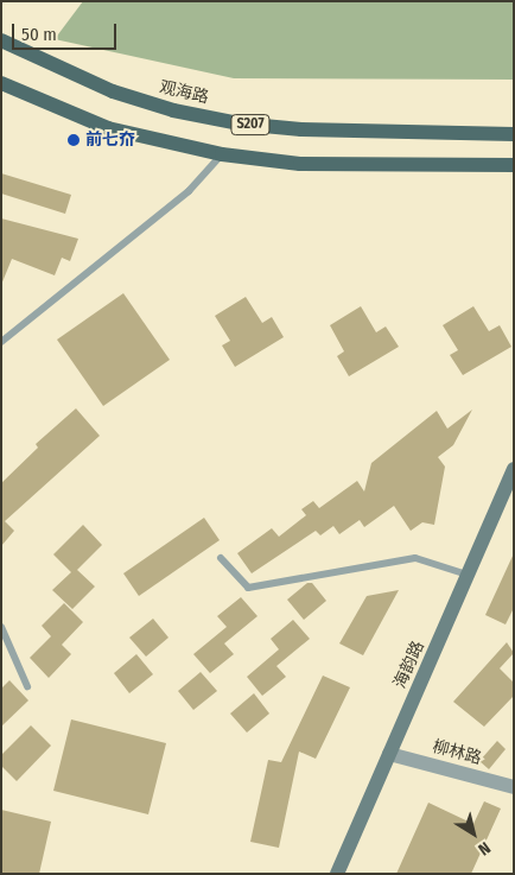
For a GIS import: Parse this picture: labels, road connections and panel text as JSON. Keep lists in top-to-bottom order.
{
  "streets": {
    "main road": ["观海路", "S207"],
    "street": ["海韵路", "柳林路"]
  },
  "crossings": [
    ["海韵路", "柳林路"]
  ],
  "places": ["前七夼"],
  "scale_bar": "50 m",
  "north": "bottom right"
}
